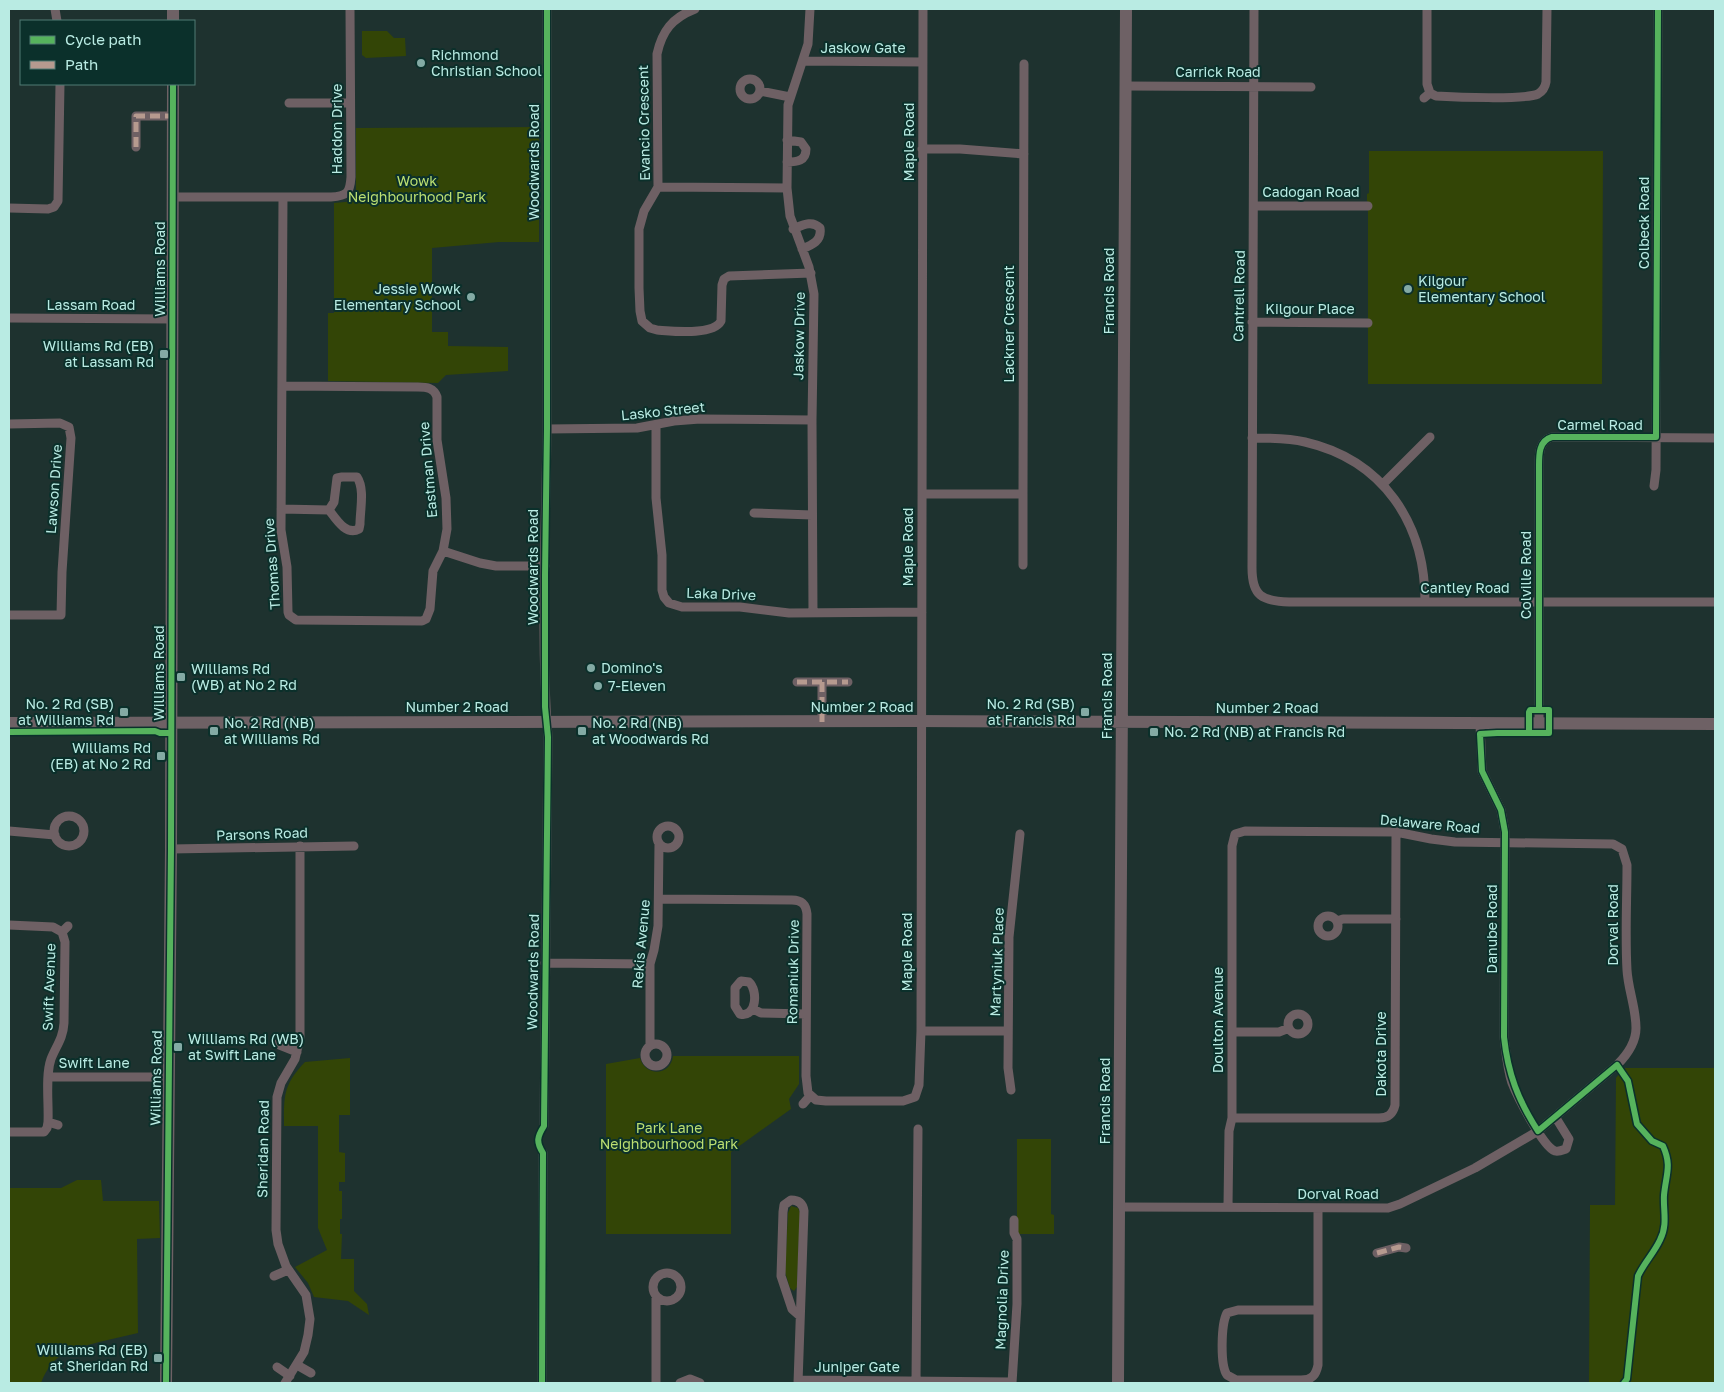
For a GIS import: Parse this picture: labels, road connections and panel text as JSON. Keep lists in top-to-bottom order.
{
  "streets": {
    "street": [
      "Jaskow Gate",
      "Carrick Road",
      "Evancio Crescent",
      "Haddon Drive",
      "Maple Road",
      "Woodwards Road",
      "Cadogan Road",
      "Colbeck Road",
      "Williams Road",
      "Francis Road",
      "Cantrell Road",
      "Lassam Road",
      "Kilgour Place",
      "Lackner Crescent",
      "Jaskow Drive",
      "Lasko Street",
      "Carmel Road",
      "Eastman Drive",
      "Lawson Drive",
      "Thomas Drive",
      "Colville Road",
      "Cantley Road",
      "Laka Drive",
      "Number 2 Road",
      "Delaware Road",
      "Parsons Road",
      "Dorval Road",
      "Danube Road",
      "Rekis Avenue",
      "Martyniuk Place",
      "Romaniuk Drive",
      "Swift Avenue",
      "Doulton Avenue",
      "Dakota Drive",
      "Swift Lane",
      "Sheridan Road",
      "Magnolia Drive",
      "Juniper Gate"
    ]
  },
  "crossings": [
    ["Jaskow Gate", "Maple Road"],
    ["Jaskow Gate", "Jaskow Drive"],
    ["Carrick Road", "Francis Road"],
    ["Carrick Road", "Cantrell Road"],
    ["Evancio Crescent", "Jaskow Drive"],
    ["Haddon Drive", "Williams Road"],
    ["Haddon Drive", "Thomas Drive"],
    ["Maple Road", "Laka Drive"],
    ["Maple Road", "Number 2 Road"],
    ["Maple Road", "Romaniuk Drive"],
    ["Woodwards Road", "Lasko Street"],
    ["Woodwards Road", "Number 2 Road"],
    ["Cadogan Road", "Cantrell Road"],
    ["Colbeck Road", "Carmel Road"],
    ["Williams Road", "Lassam Road"],
    ["Williams Road", "Number 2 Road"],
    ["Williams Road", "Parsons Road"],
    ["Williams Road", "Swift Lane"],
    ["Francis Road", "Number 2 Road"],
    ["Francis Road", "Dorval Road"],
    ["Cantrell Road", "Kilgour Place"],
    ["Cantrell Road", "Cantley Road"],
    ["Jaskow Drive", "Lasko Street"],
    ["Jaskow Drive", "Laka Drive"],
    ["Lasko Street", "Laka Drive"],
    ["Carmel Road", "Colville Road"],
    ["Eastman Drive", "Thomas Drive"],
    ["Colville Road", "Cantley Road"],
    ["Colville Road", "Number 2 Road"],
    ["Number 2 Road", "Danube Road"],
    ["Delaware Road", "Dorval Road"],
    ["Delaware Road", "Danube Road"],
    ["Delaware Road", "Doulton Avenue"],
    ["Delaware Road", "Dakota Drive"],
    ["Parsons Road", "Sheridan Road"],
    ["Dorval Road", "Danube Road"],
    ["Dorval Road", "Doulton Avenue"],
    ["Rekis Avenue", "Romaniuk Drive"],
    ["Swift Avenue", "Swift Lane"],
    ["Doulton Avenue", "Dakota Drive"],
    ["Magnolia Drive", "Juniper Gate"]
  ],
  "parks": ["Wowk Neighbourhood Park", "Park Lane Neighbourhood Park"],
  "places": {
    "other": [
      "Richmond Christian School",
      "Kilgour Elementary School",
      "Jessie Wowk Elementary School",
      "Domino's",
      "7-Eleven"
    ],
    "transit": [
      "Williams Rd (EB) at Lassam Rd",
      "Williams Rd (WB) at No 2 Rd",
      "No. 2 Rd (SB) at Williams Rd",
      "No. 2 Rd (SB) at Francis Rd",
      "No. 2 Rd (NB) at Williams Rd",
      "No. 2 Rd (NB) at Woodwards Rd",
      "No. 2 Rd (NB) at Francis Rd",
      "Williams Rd (EB) at No 2 Rd",
      "Williams Rd (WB) at Swift Lane",
      "Williams Rd (EB) at Sheridan Rd"
    ]
  },
  "legend": ["Cycle path", "Path"]
}
